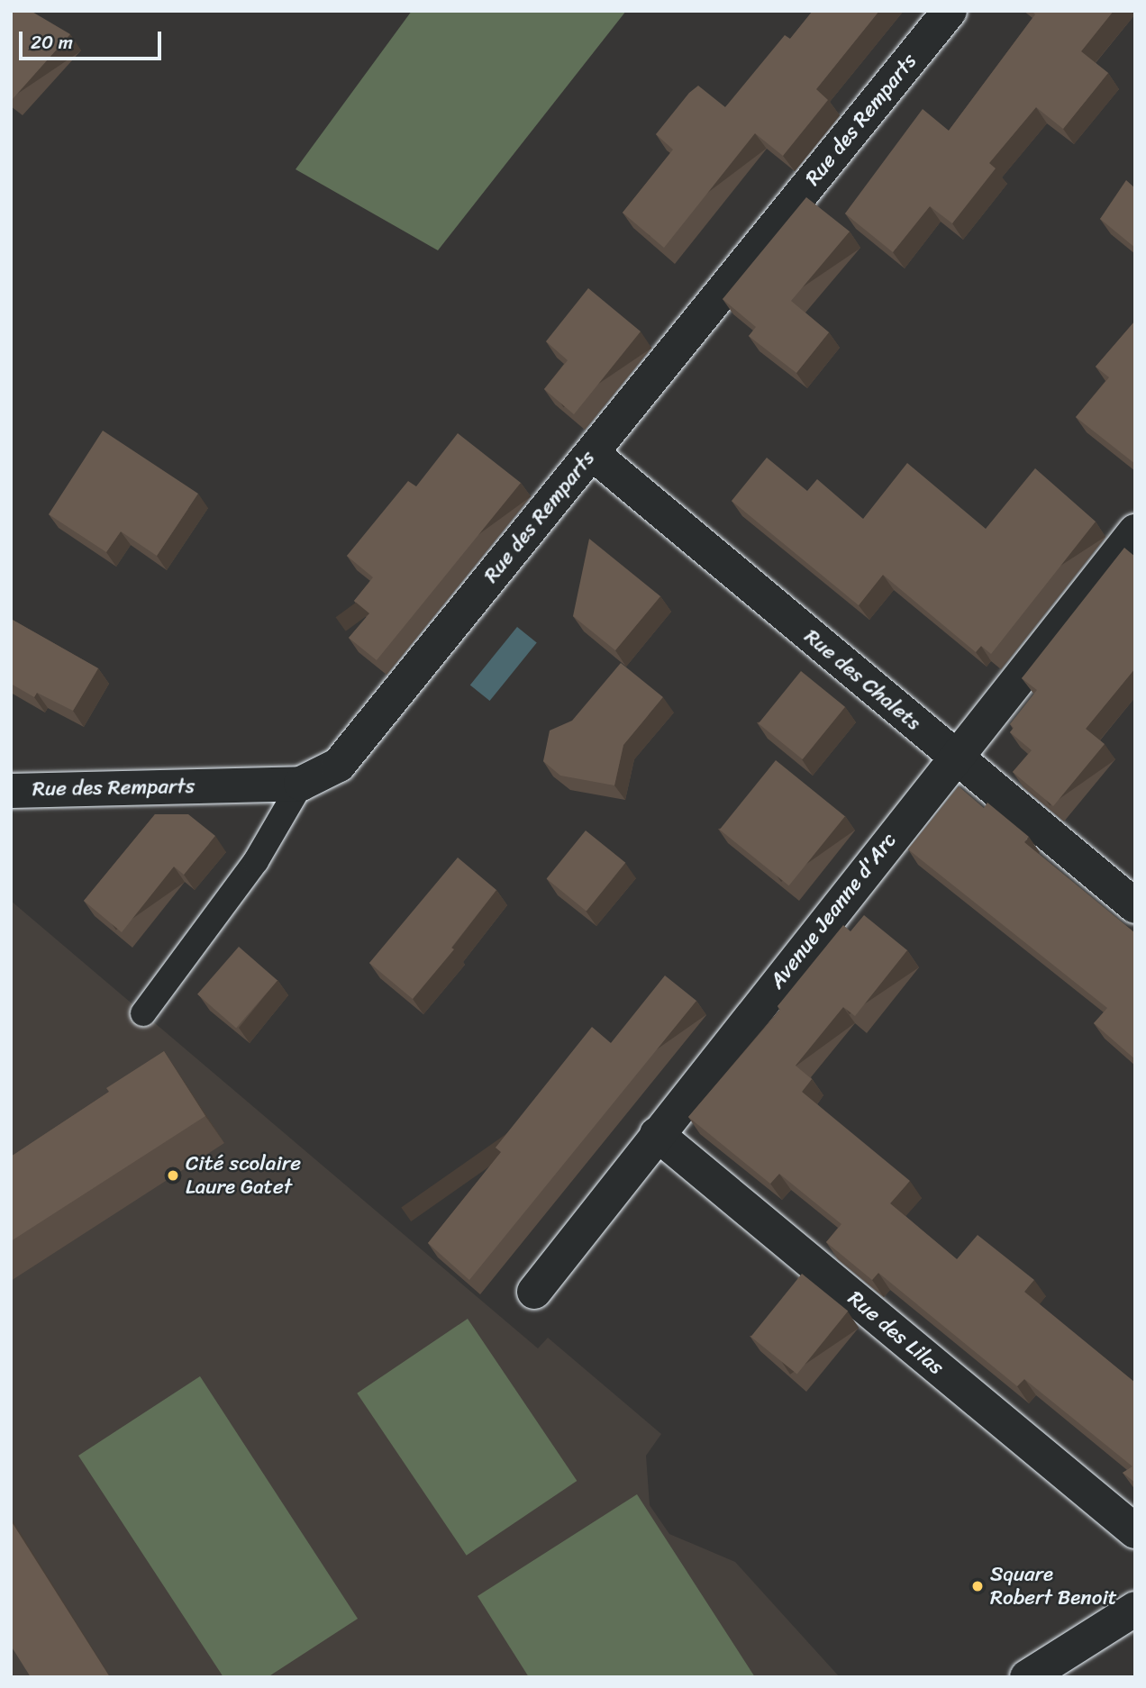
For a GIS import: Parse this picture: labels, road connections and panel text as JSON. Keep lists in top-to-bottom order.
{
  "streets": {
    "street": [
      "Rue des Remparts",
      "Rue des Chalets",
      "Avenue Jeanne d'Arc",
      "Rue des Lilas"
    ]
  },
  "crossings": [
    ["Rue des Remparts", "Rue des Chalets"],
    ["Rue des Chalets", "Avenue Jeanne d'Arc"],
    ["Avenue Jeanne d'Arc", "Rue des Lilas"]
  ],
  "places": ["Cité scolaire Laure Gatet", "Square Robert Benoit"],
  "scale_bar": "20 m"
}
